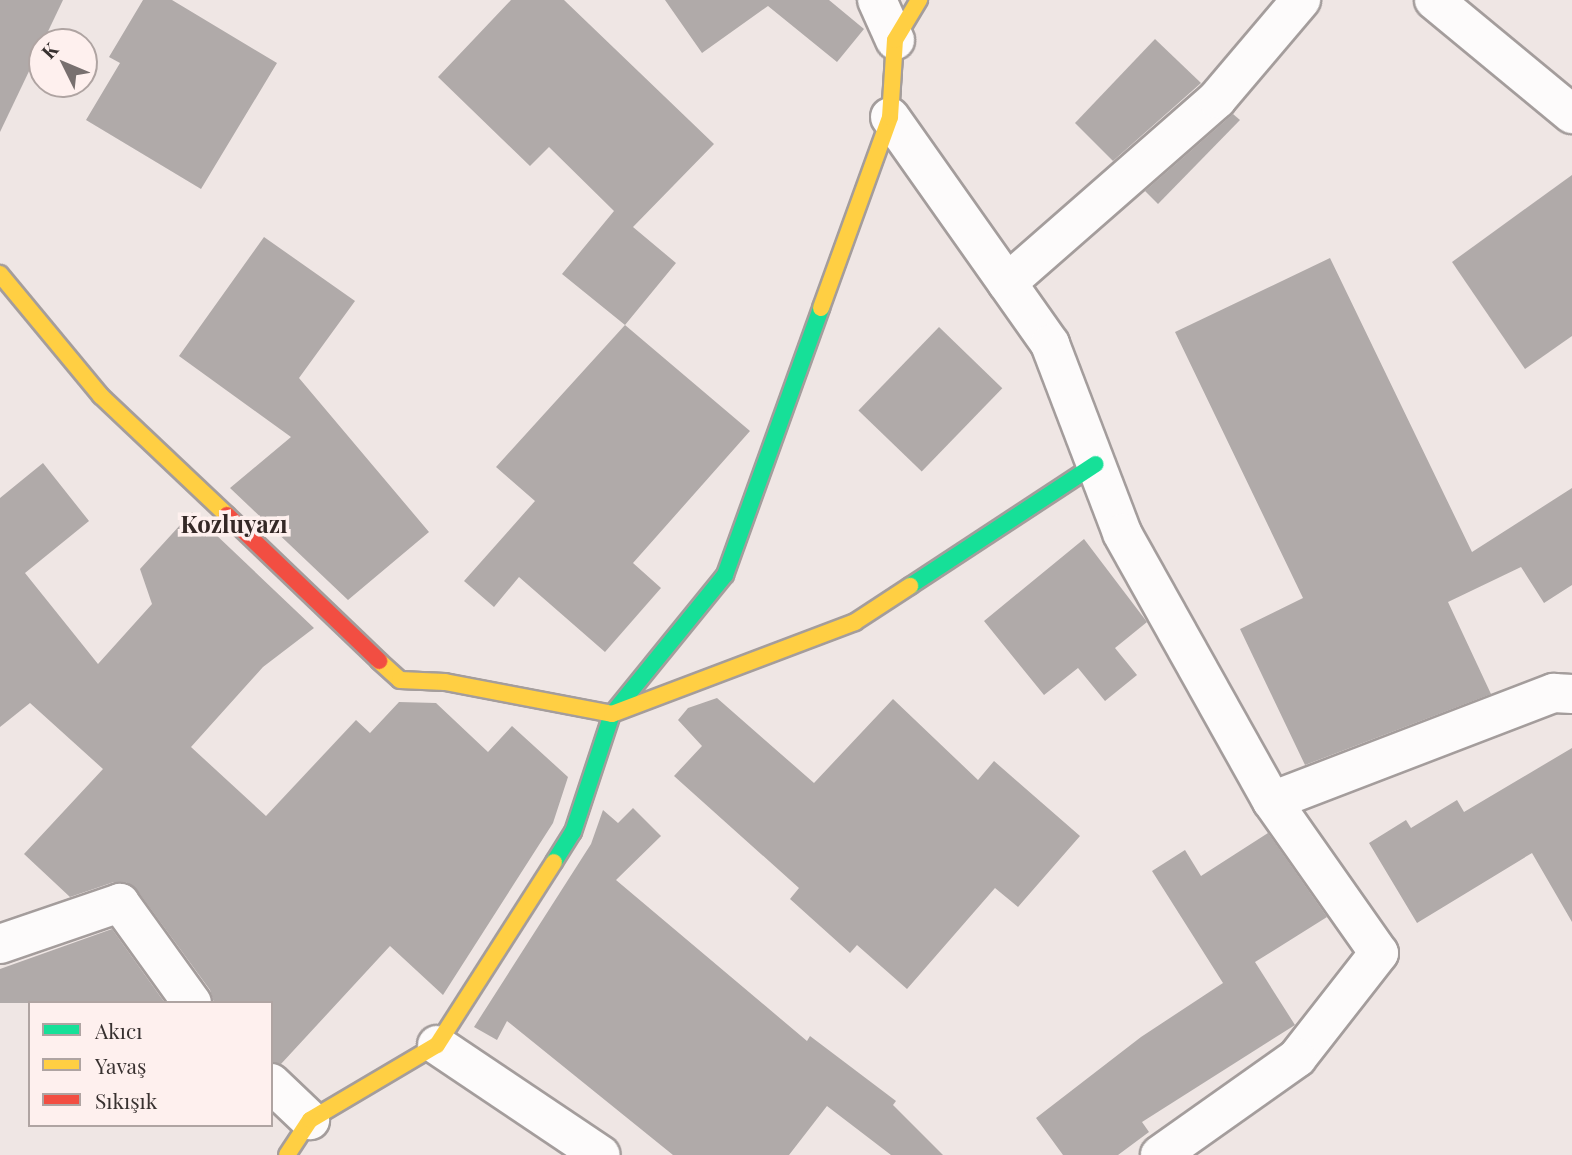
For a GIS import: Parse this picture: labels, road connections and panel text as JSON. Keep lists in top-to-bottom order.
{
  "districts": ["Kozluyazı"],
  "legend": ["Akıcı", "Yavaş", "Sıkışık"],
  "north": "top left"
}
